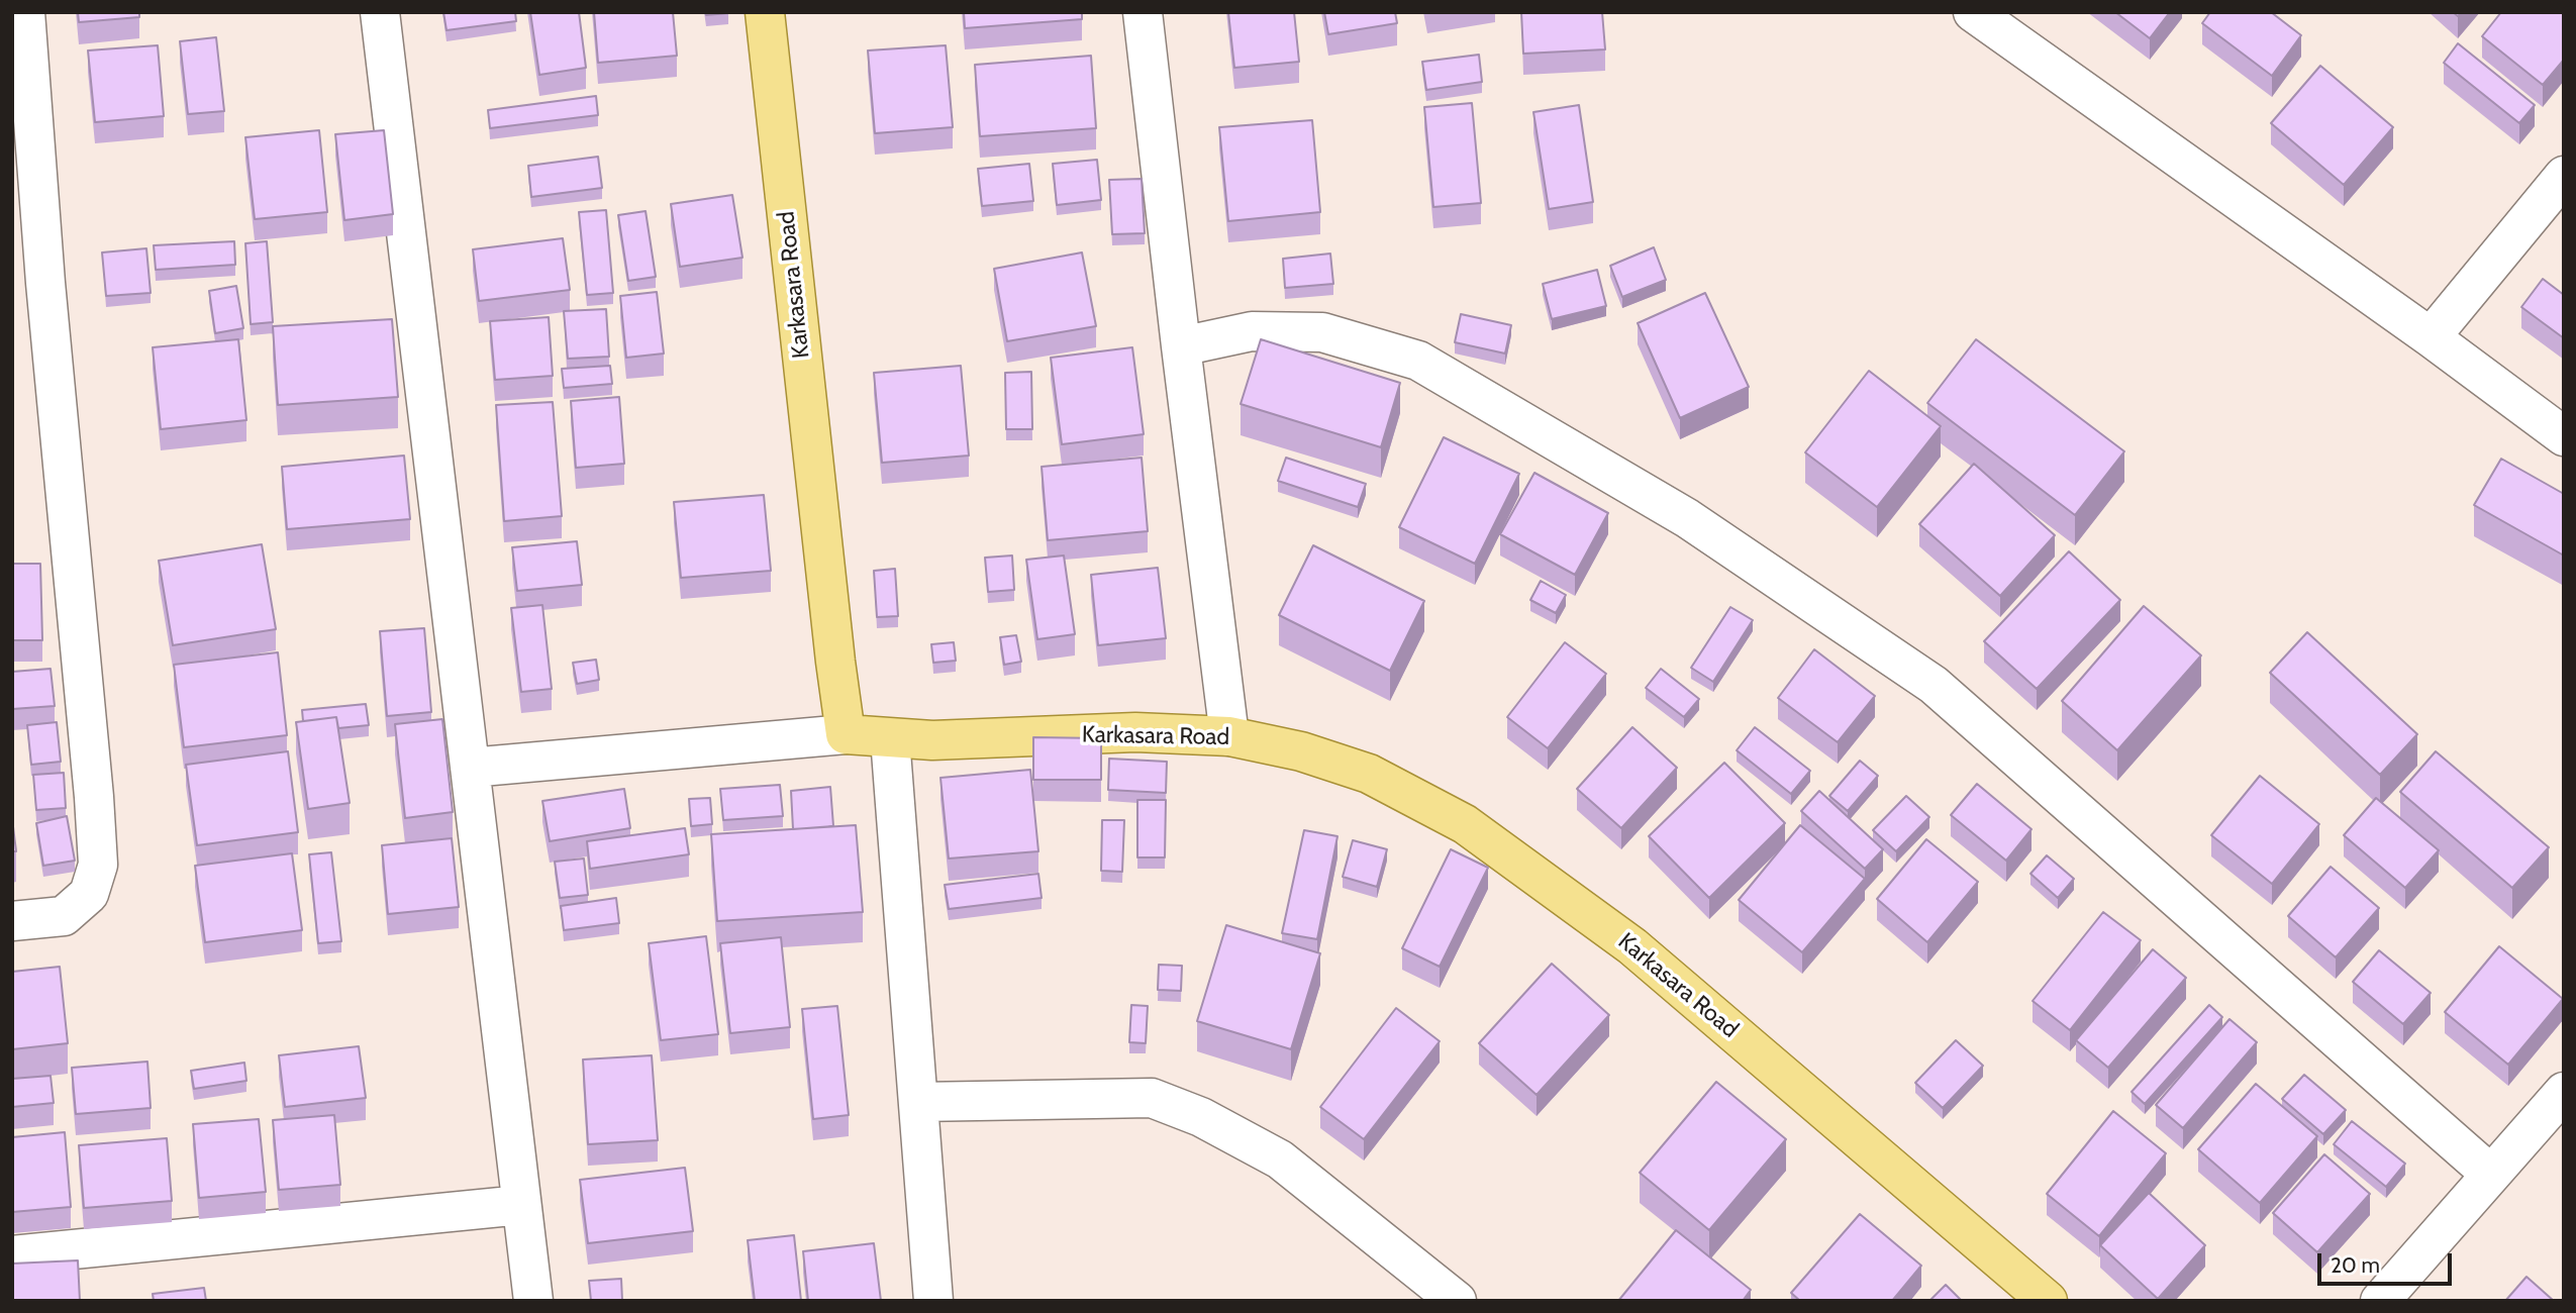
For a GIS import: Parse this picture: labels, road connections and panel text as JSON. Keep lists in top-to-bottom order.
{
  "streets": {
    "main road": ["Karkasara Road"]
  },
  "scale_bar": "20 m"
}
